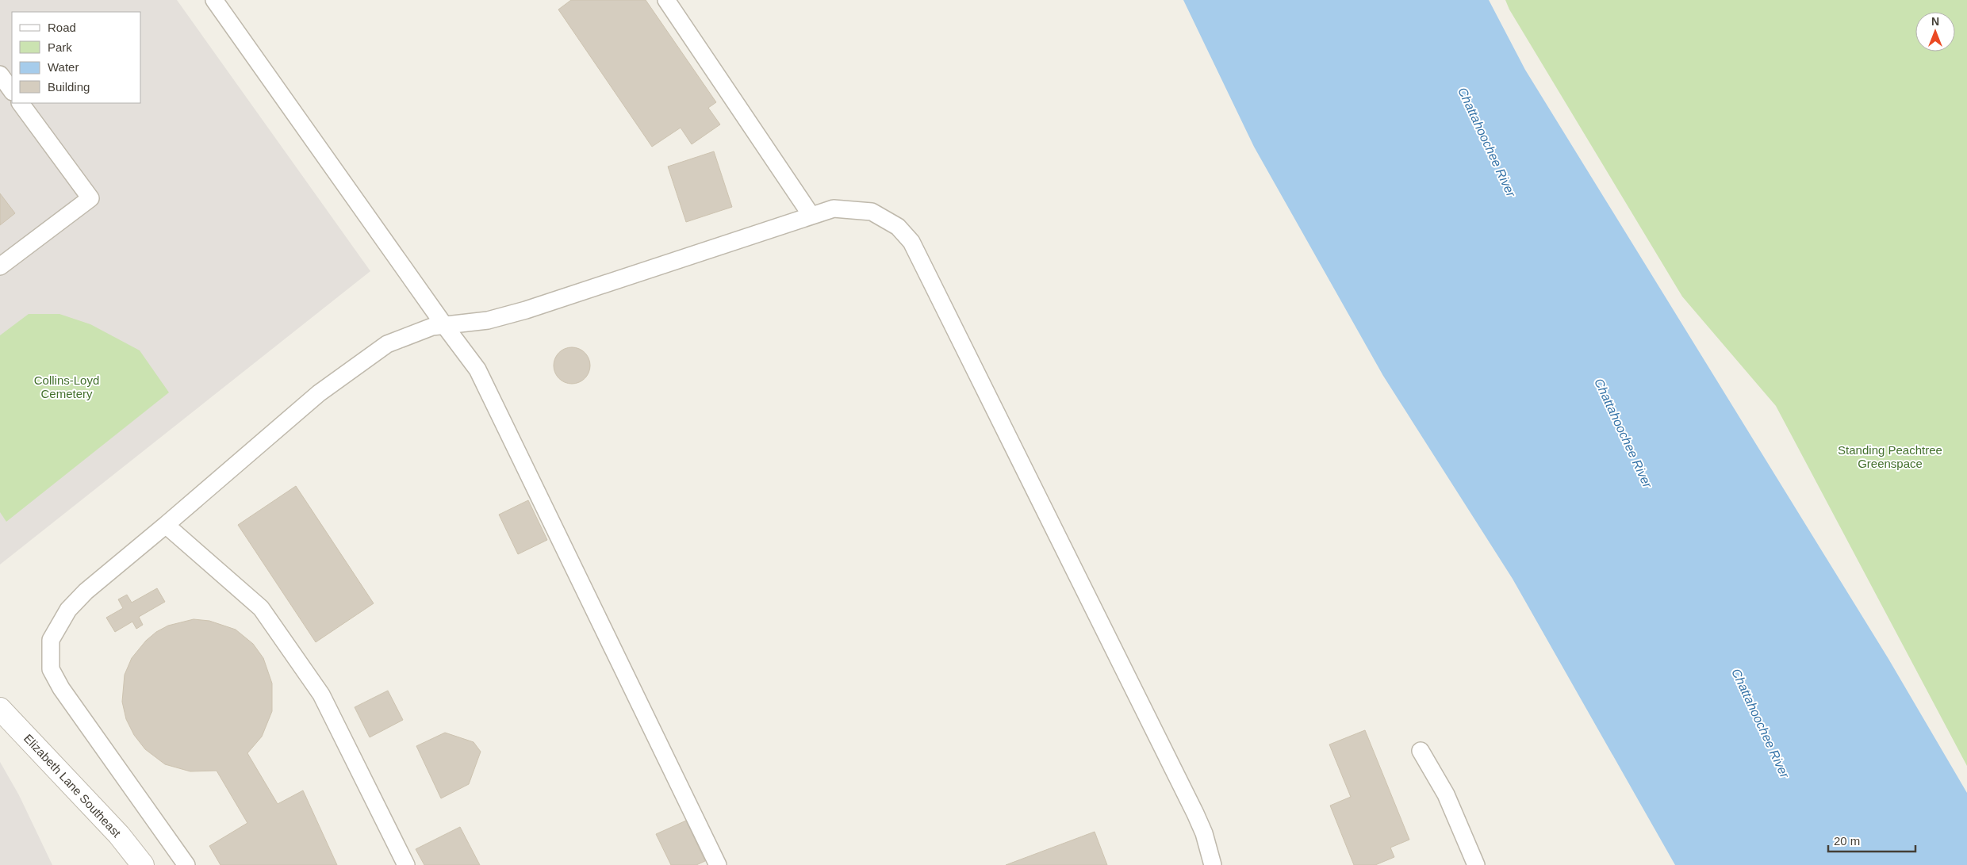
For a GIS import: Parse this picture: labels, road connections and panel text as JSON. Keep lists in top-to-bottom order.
{
  "streets": {
    "street": ["Elizabeth Lane Southeast"]
  },
  "water": ["Chattahoochee River"],
  "parks": ["Collins-Loyd Cemetery", "Standing Peachtree Greenspace"],
  "legend": [
    "Road",
    "Park",
    "Water",
    "Building"
  ],
  "scale_bar": "20 m",
  "north": "top"
}
